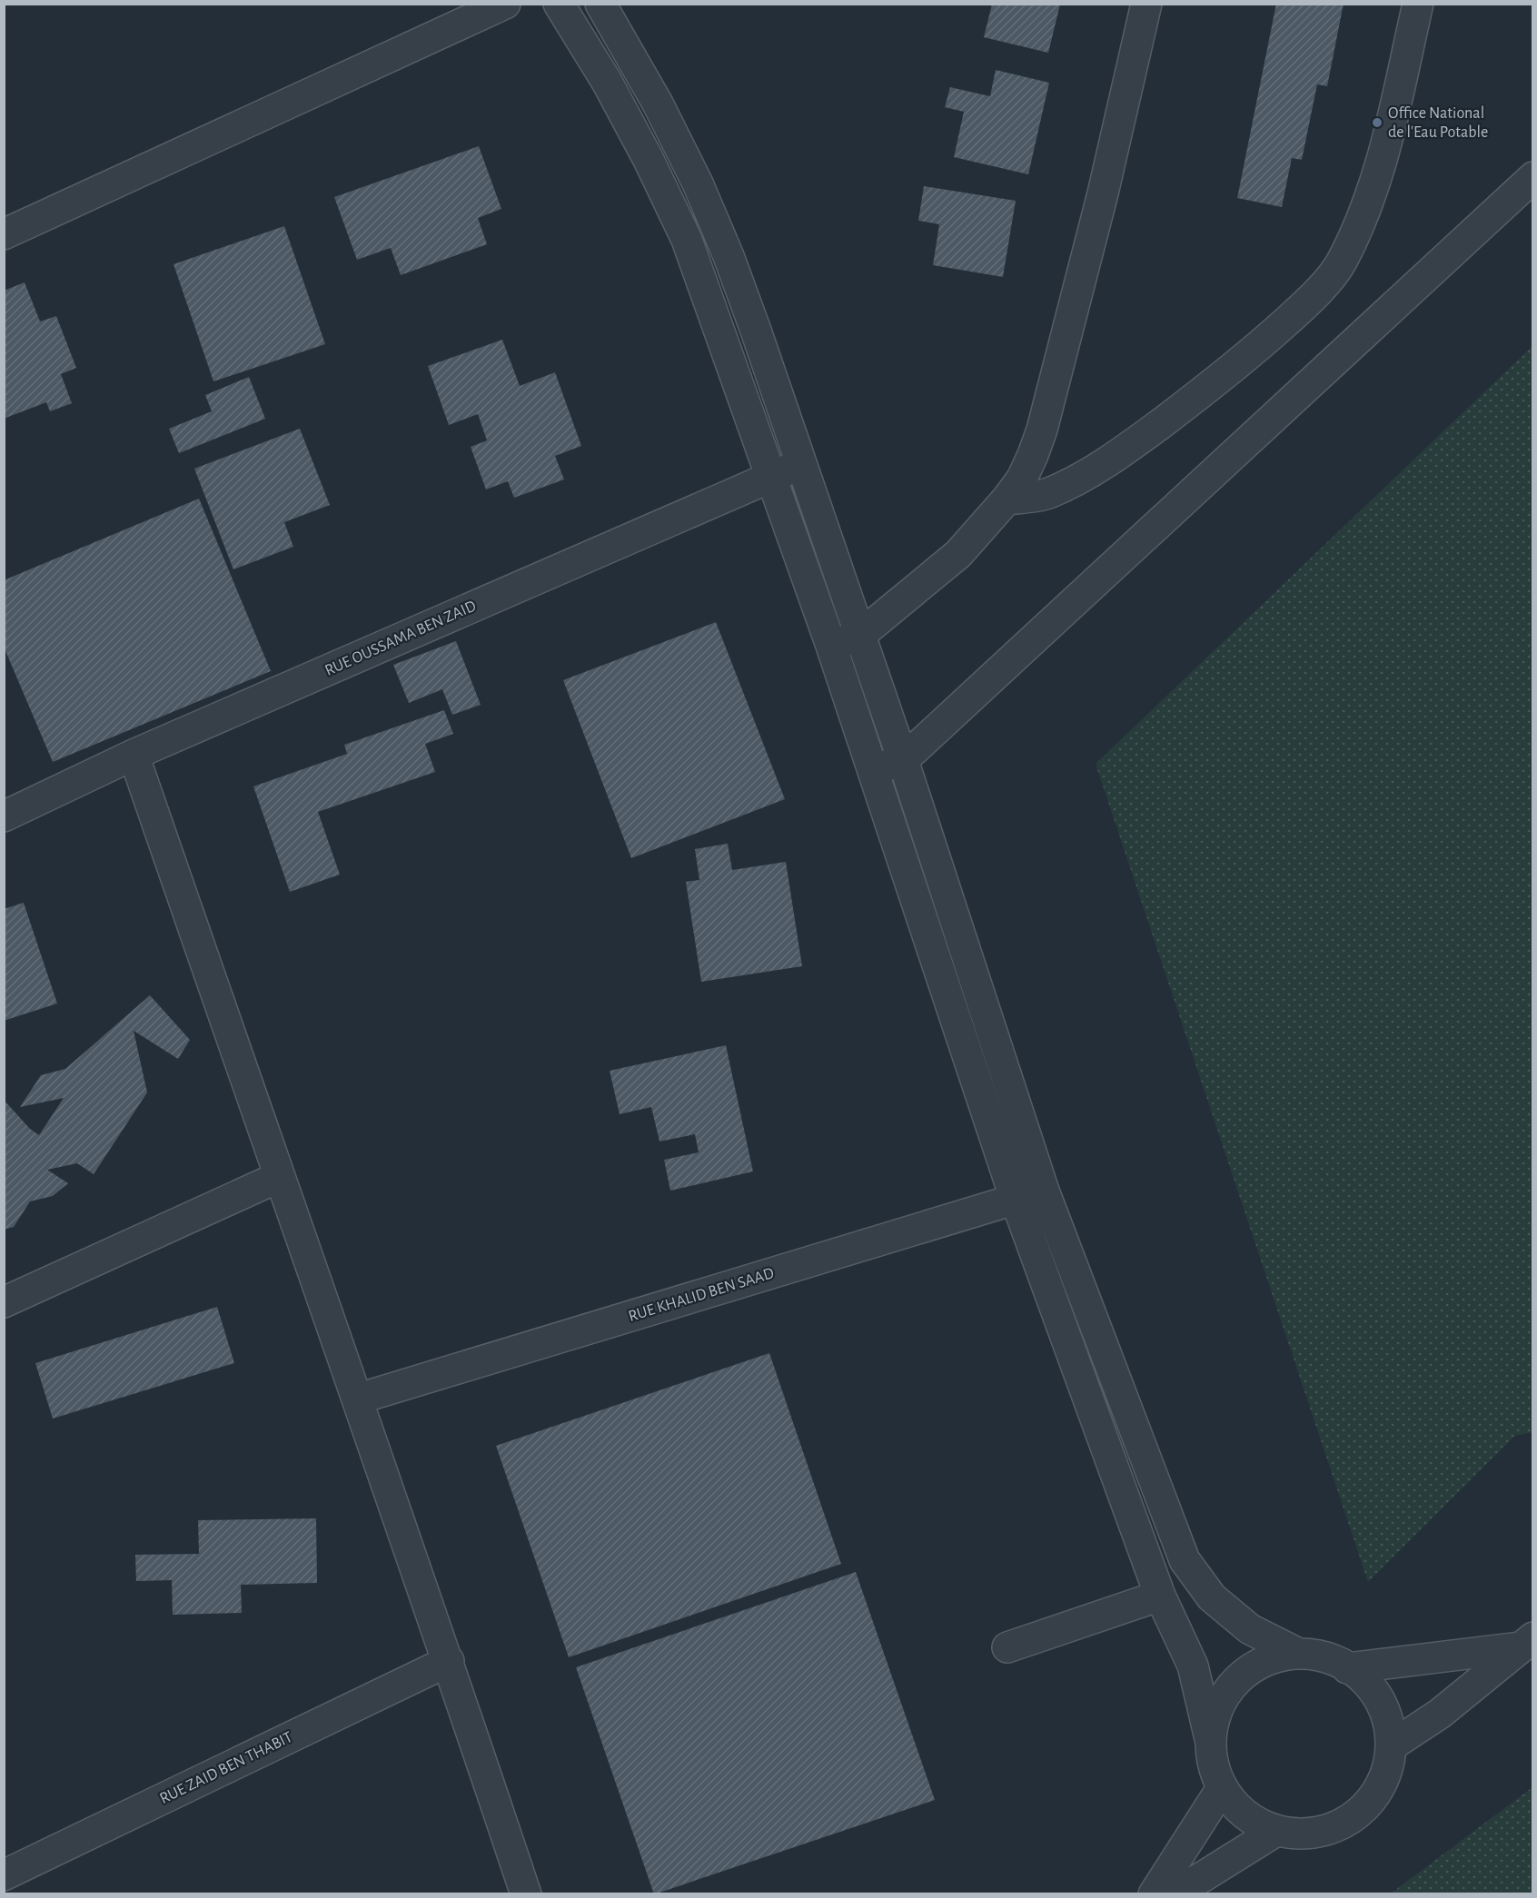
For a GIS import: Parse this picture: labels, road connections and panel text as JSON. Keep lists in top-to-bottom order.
{
  "streets": {
    "street": ["RUE OUSSAMA BEN ZAID", "RUE KHALID BEN SAAD", "RUE ZAID BEN THABIT"]
  },
  "places": ["Office National de l'Eau Potable"]
}
